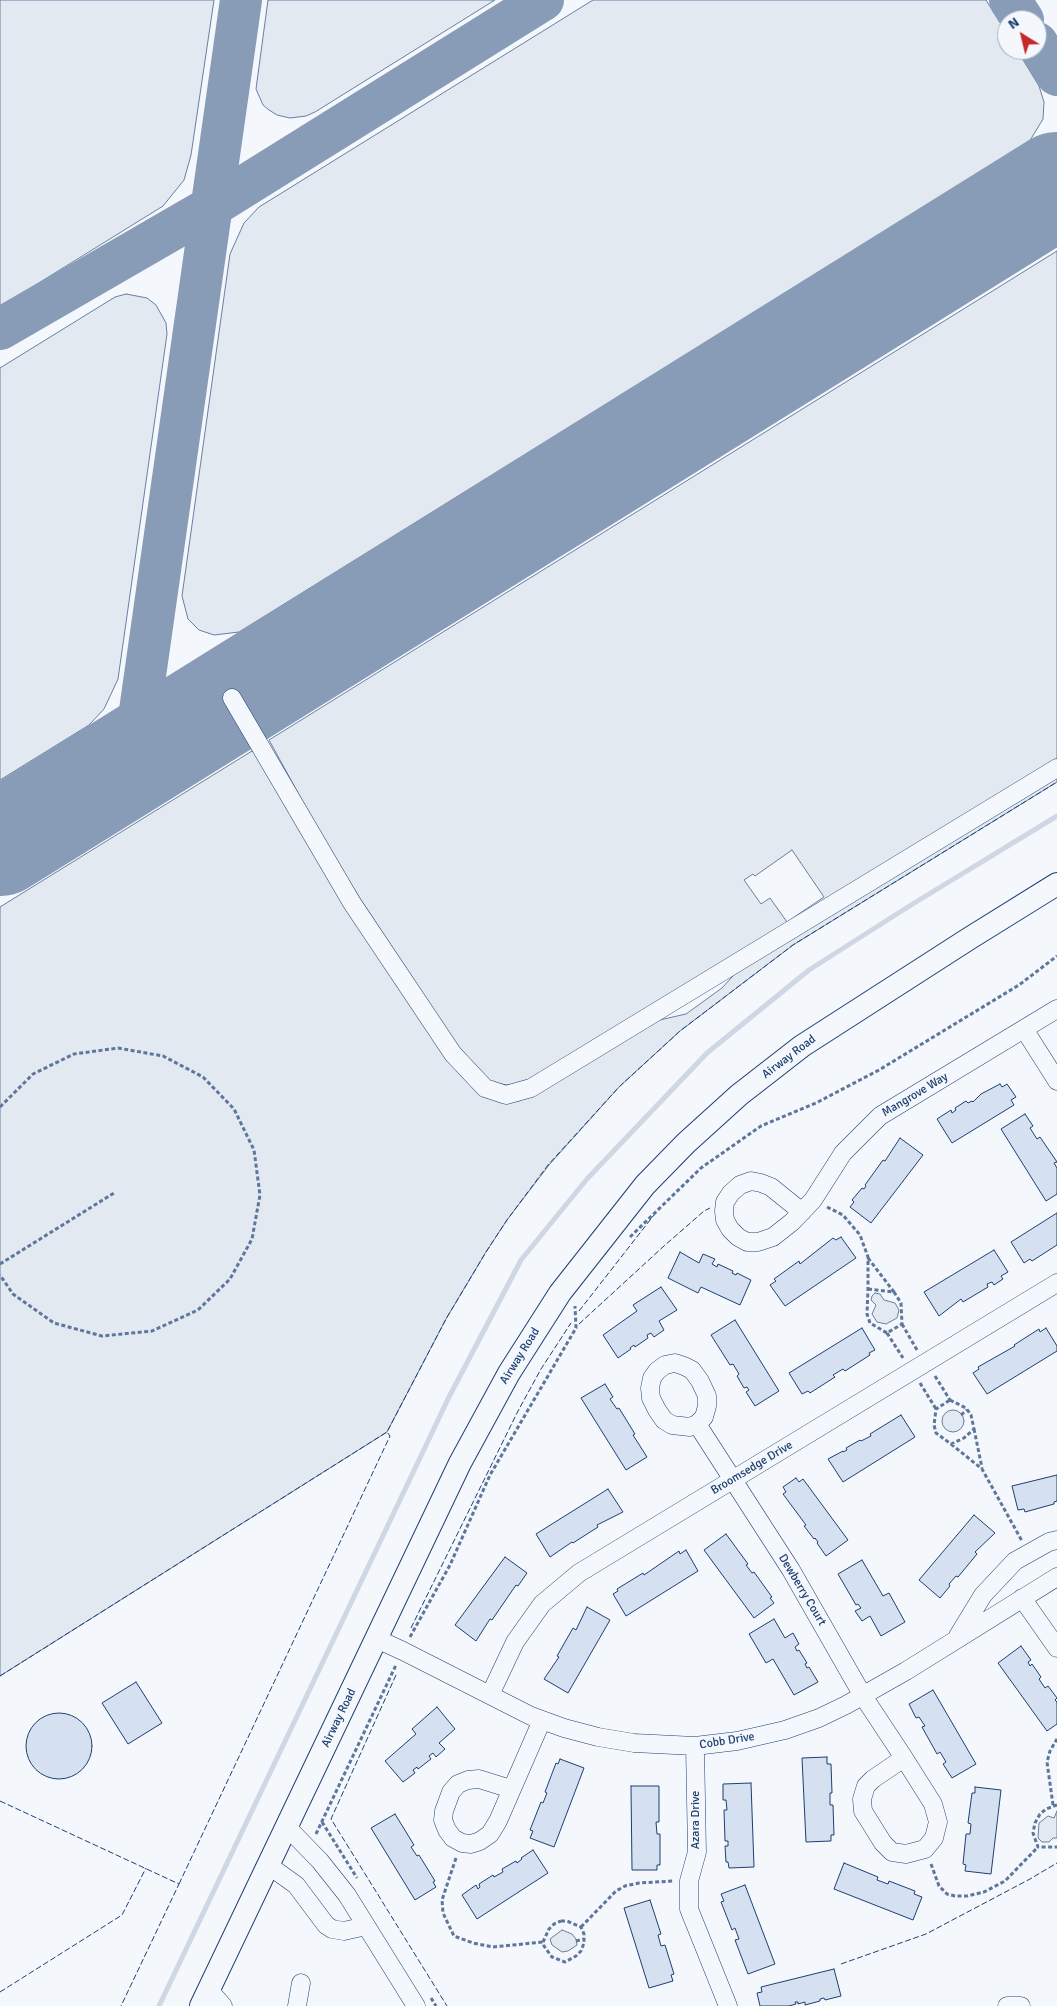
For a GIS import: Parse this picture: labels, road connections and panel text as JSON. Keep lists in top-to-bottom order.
{
  "streets": {
    "main road": ["Airway Road"],
    "street": [
      "Mangrove Way",
      "Broomsedge Drive",
      "Dewberry Court",
      "Cobb Drive",
      "Azara Drive"
    ]
  },
  "crossings": [
    ["Airway Road", "Cobb Drive"],
    ["Broomsedge Drive", "Dewberry Court"],
    ["Broomsedge Drive", "Cobb Drive"],
    ["Dewberry Court", "Cobb Drive"],
    ["Cobb Drive", "Azara Drive"]
  ],
  "north": "top left"
}
